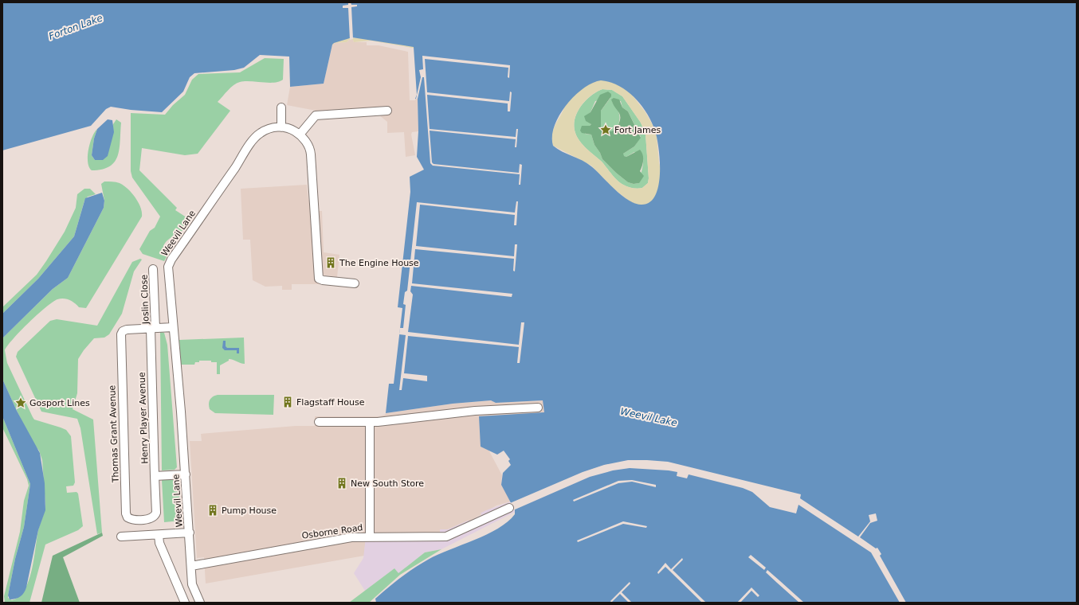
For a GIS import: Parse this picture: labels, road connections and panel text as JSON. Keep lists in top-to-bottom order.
{
  "streets": {
    "street": [
      "Weevil Lane",
      "Joslin Close",
      "Henry Player Avenue",
      "Thomas Grant Avenue",
      "Osborne Road"
    ]
  },
  "crossings": [
    ["Weevil Lane", "Thomas Grant Avenue"],
    ["Weevil Lane", "Osborne Road"],
    ["Joslin Close", "Henry Player Avenue"],
    ["Joslin Close", "Thomas Grant Avenue"],
    ["Henry Player Avenue", "Thomas Grant Avenue"]
  ],
  "water": ["Forton Lake", "Weevil Lake"],
  "places": {
    "place": ["Fort James", "Gosport Lines"],
    "building": [
      "The Engine House",
      "Flagstaff House",
      "New South Store",
      "Pump House"
    ]
  }
}
